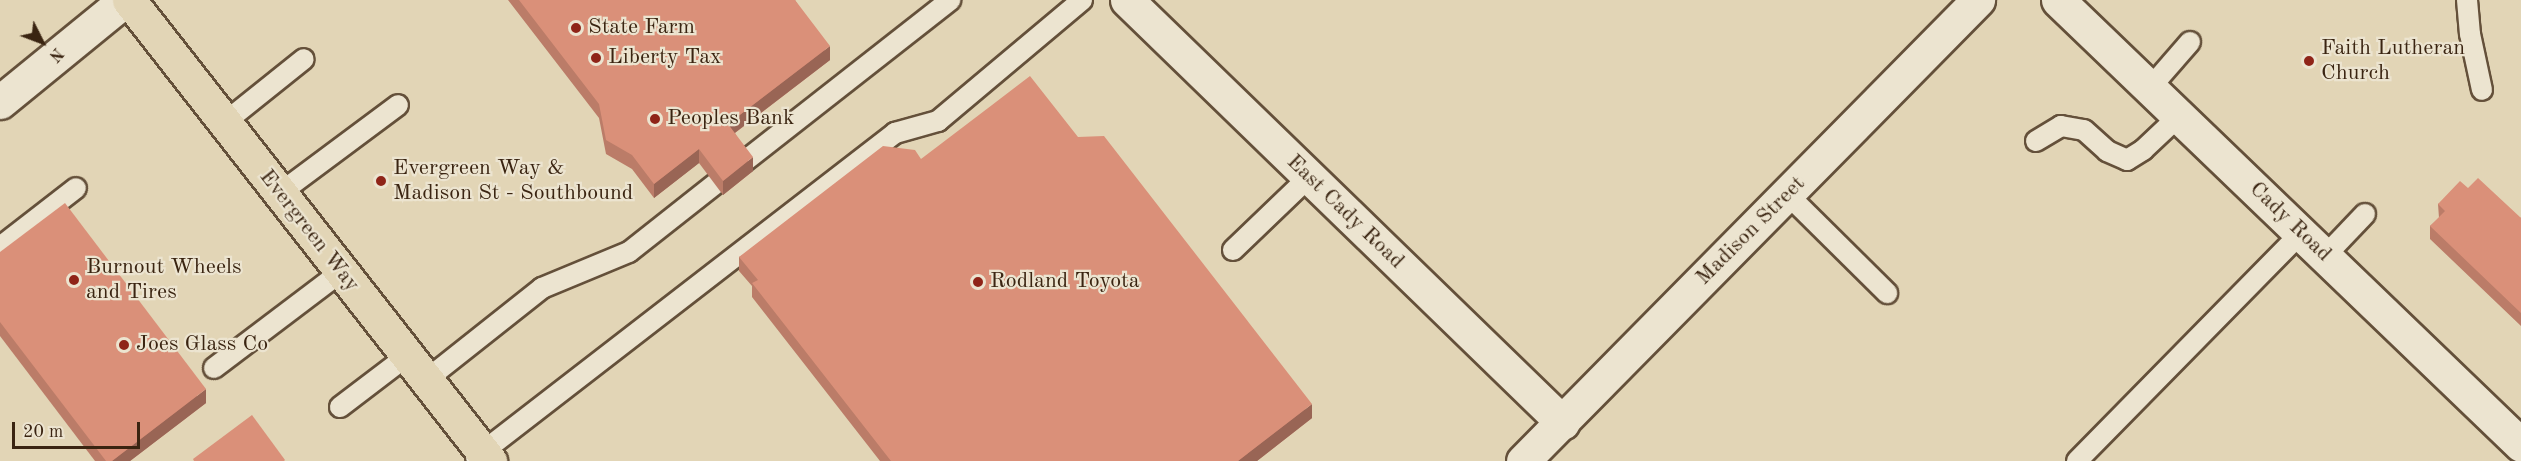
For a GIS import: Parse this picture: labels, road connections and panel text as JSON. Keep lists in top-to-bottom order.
{
  "streets": {
    "main road": ["Evergreen Way"],
    "street": ["East Cady Road", "Cady Road", "Madison Street"]
  },
  "crossings": [
    ["East Cady Road", "Madison Street"]
  ],
  "places": [
    "State Farm",
    "Liberty Tax",
    "Faith Lutheran Church",
    "Peoples Bank",
    "Evergreen Way & Madison St - Southbound",
    "Burnout Wheels and Tires",
    "Rodland Toyota",
    "Joes Glass Co"
  ],
  "scale_bar": "20 m",
  "north": "bottom right"
}
